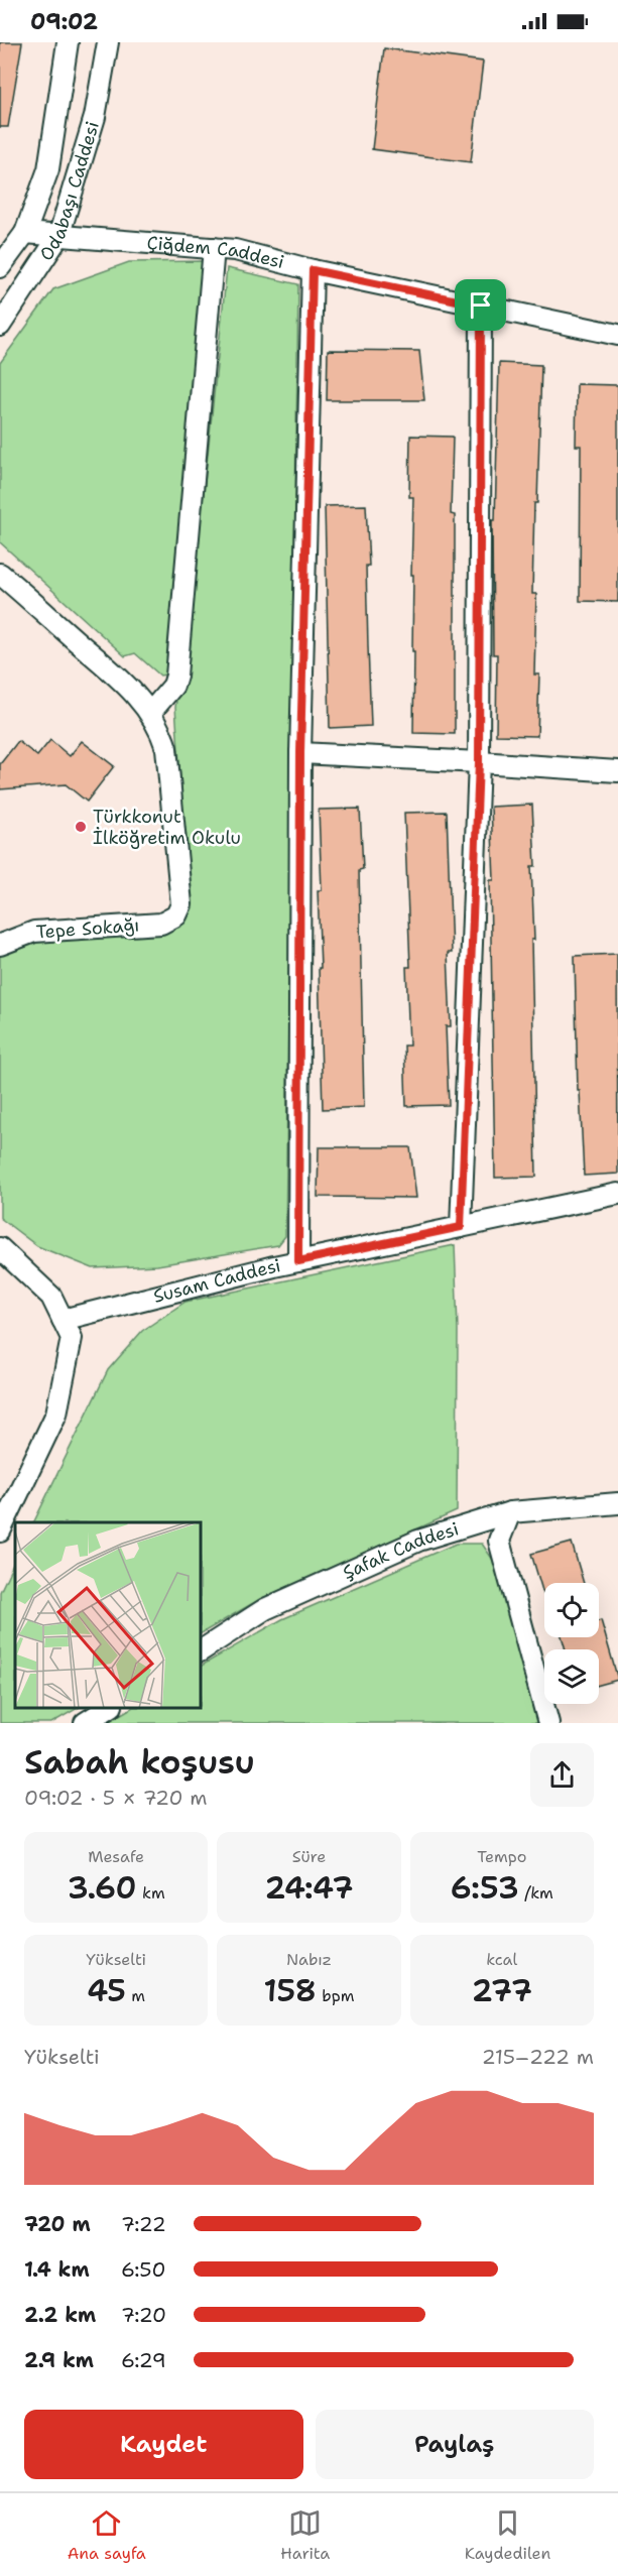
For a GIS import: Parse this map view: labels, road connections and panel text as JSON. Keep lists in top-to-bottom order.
{
  "streets": {
    "street": [
      "Odabaşı Caddesi",
      "Çiğdem Caddesi",
      "Tepe Sokağı",
      "Susam Caddesi",
      "Şafak Caddesi"
    ]
  },
  "crossings": [
    ["Odabaşı Caddesi", "Çiğdem Caddesi"]
  ],
  "places": ["Türkkonut İlköğretim Okulu"],
  "page": {
    "status": "09:02",
    "heading": ["Sabah koşusu", "09:02 · 5 × 720 m"],
    "stats": [
      ["Mesafe", "3.60 km"],
      ["Süre", "24:47"],
      ["Tempo", "6:53 /km"],
      ["Yükselti", "45 m"],
      ["Nabız", "158 bpm"],
      ["kcal", "277"]
    ],
    "chart": ["Yükselti", "215–222 m"],
    "list": [
      {
        "name": "720 m",
        "note": "7:22"
      },
      {
        "name": "1.4 km",
        "note": "6:50"
      },
      {
        "name": "2.2 km",
        "note": "7:20"
      },
      {
        "name": "2.9 km",
        "note": "6:29"
      }
    ],
    "buttons": ["Kaydet", "Paylaş"],
    "tabs": ["Ana sayfa", "Harita", "Kaydedilen"]
  }
}
